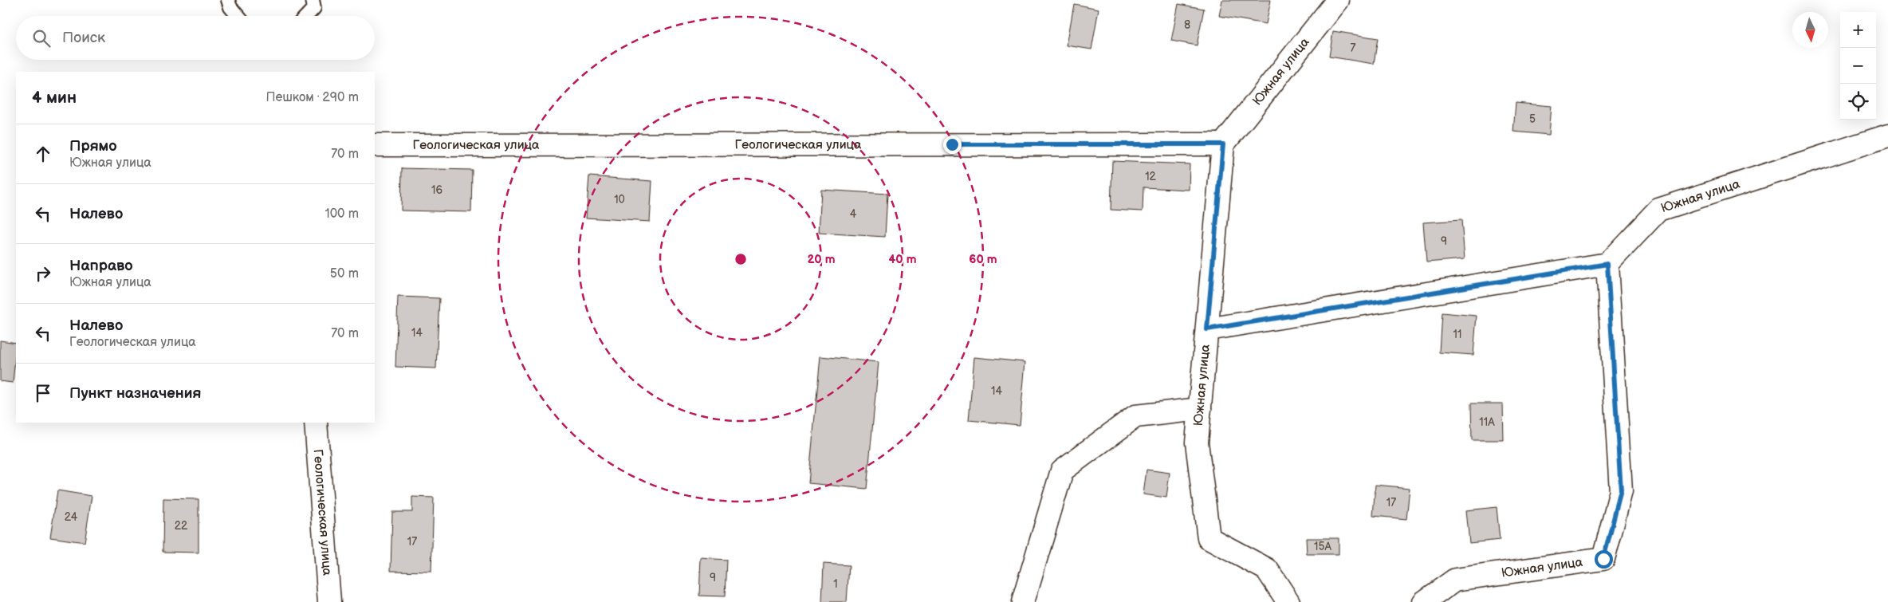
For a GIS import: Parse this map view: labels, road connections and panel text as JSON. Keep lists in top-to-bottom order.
{
  "streets": {
    "street": ["Южная улица", "Геологическая улица"]
  },
  "crossings": [
    ["Южная улица", "Геологическая улица"]
  ],
  "house_numbers": [
    "8",
    "7",
    "5",
    "12",
    "16",
    "10",
    "4",
    "9",
    "14",
    "11",
    "14",
    "11А",
    "17",
    "24",
    "22",
    "17",
    "15А",
    "9",
    "1"
  ],
  "north": "bottom",
  "page": {
    "map_buttons": ["+", "−"],
    "search": "Поиск",
    "heading": ["4 мин", "Пешком · 290 m"],
    "list": [
      ["Прямо", "Южная улица", "70 m"],
      ["Налево", "100 m"],
      ["Направо", "Южная улица", "50 m"],
      ["Налево", "Геологическая улица", "70 m"],
      "Пункт назначения"
    ]
  },
  "rings": ["20 m", "40 m", "60 m"]
}
